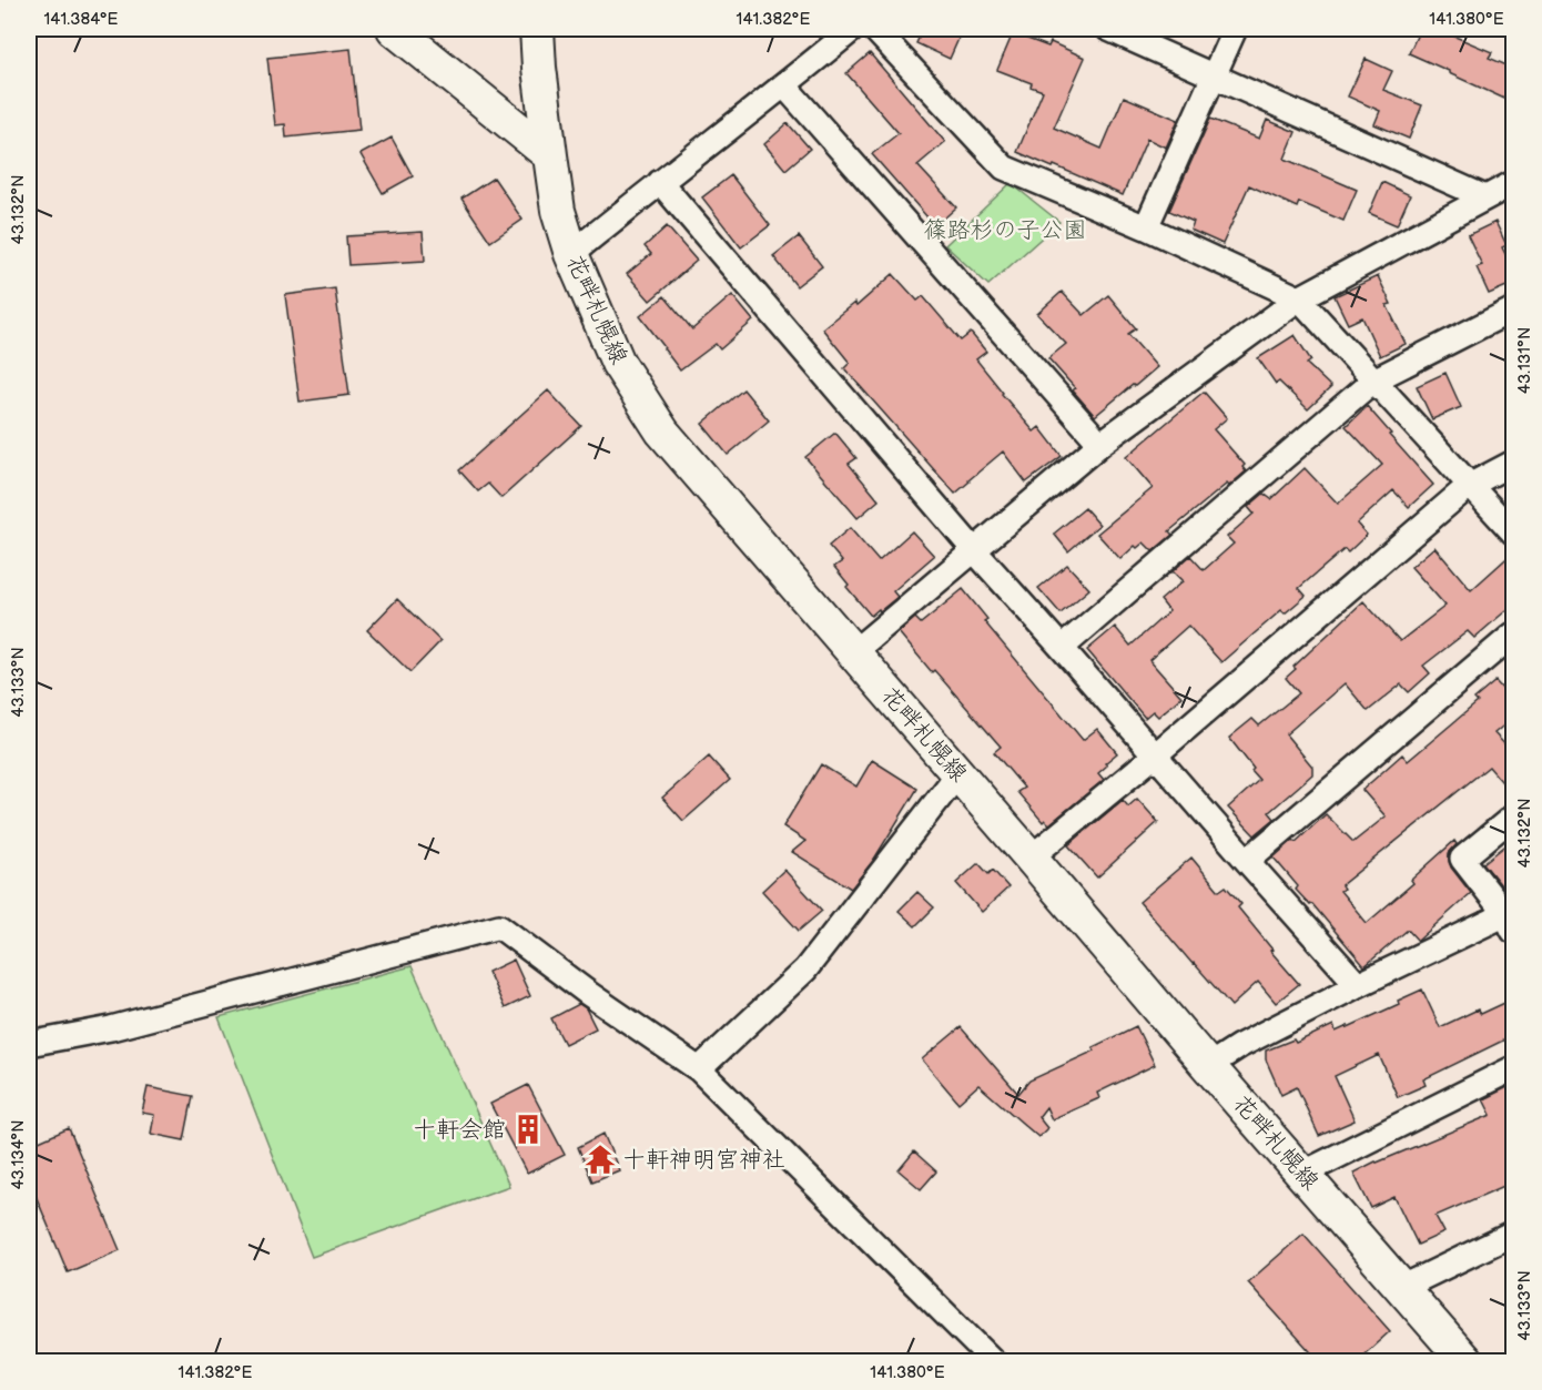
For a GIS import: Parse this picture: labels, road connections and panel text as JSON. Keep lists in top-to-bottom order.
{
  "streets": {
    "main road": ["花畔札幌線"]
  },
  "parks": ["篠路杉の子公園"],
  "places": {
    "building": ["十軒会館"],
    "temple": ["十軒神明宮神社"]
  },
  "coordinates": [
    "141.384°E",
    "141.382°E",
    "141.380°E",
    "43.132°N",
    "43.131°N",
    "43.133°N",
    "43.134°N"
  ]
}
